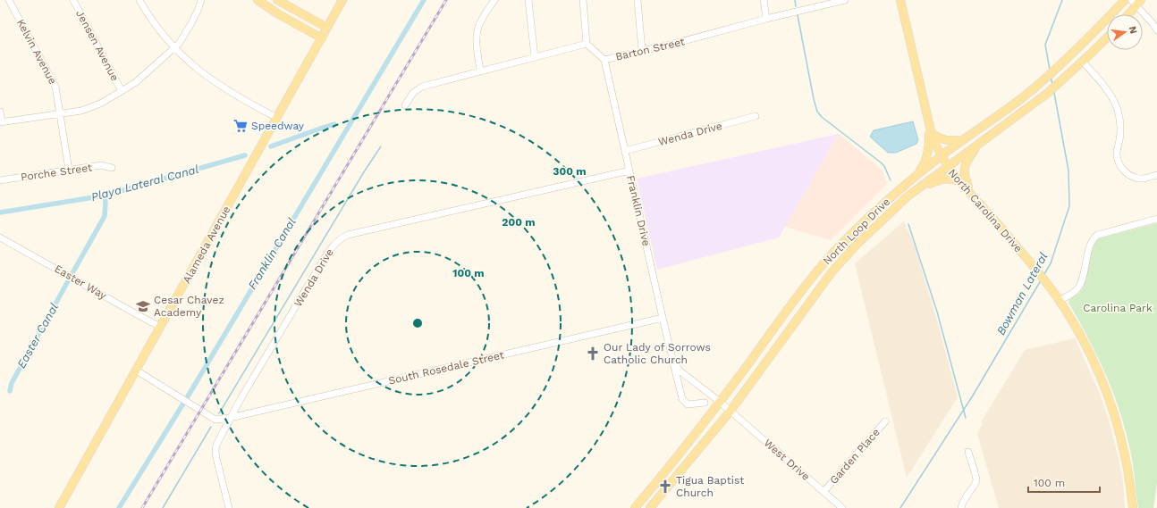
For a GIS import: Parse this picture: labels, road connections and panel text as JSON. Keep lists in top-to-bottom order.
{
  "streets": {
    "main road": ["North Carolina Drive", "North Loop Drive", "Alameda Avenue"],
    "street": [
      "Jensen Avenue",
      "Barton Street",
      "Kelvin Avenue",
      "Wenda Drive",
      "Porche Street",
      "Franklin Drive",
      "Easter Way",
      "South Rosedale Street",
      "Garden Place",
      "West Drive"
    ]
  },
  "crossings": [
    ["Barton Street", "Franklin Drive"],
    ["Kelvin Avenue", "Porche Street"],
    ["Wenda Drive", "Franklin Drive"],
    ["Wenda Drive", "South Rosedale Street"],
    ["Franklin Drive", "North Loop Drive"],
    ["Franklin Drive", "South Rosedale Street"],
    ["Franklin Drive", "West Drive"],
    ["North Carolina Drive", "North Loop Drive"],
    ["North Loop Drive", "West Drive"],
    ["Alameda Avenue", "Easter Way"],
    ["Alameda Avenue", "South Rosedale Street"],
    ["Garden Place", "West Drive"]
  ],
  "water": [
    "Playa Lateral Canal",
    "Franklin Canal",
    "Bowman Lateral",
    "Easter Canal"
  ],
  "parks": ["Carolina Park"],
  "places": {
    "supermarket": ["Speedway"],
    "school or university": ["Cesar Chavez Academy"],
    "church": ["Our Lady of Sorrows Catholic Church", "Tigua Baptist Church"]
  },
  "scale_bar": "100 m",
  "north": "right",
  "rings": ["300 m", "200 m", "100 m"]
}
